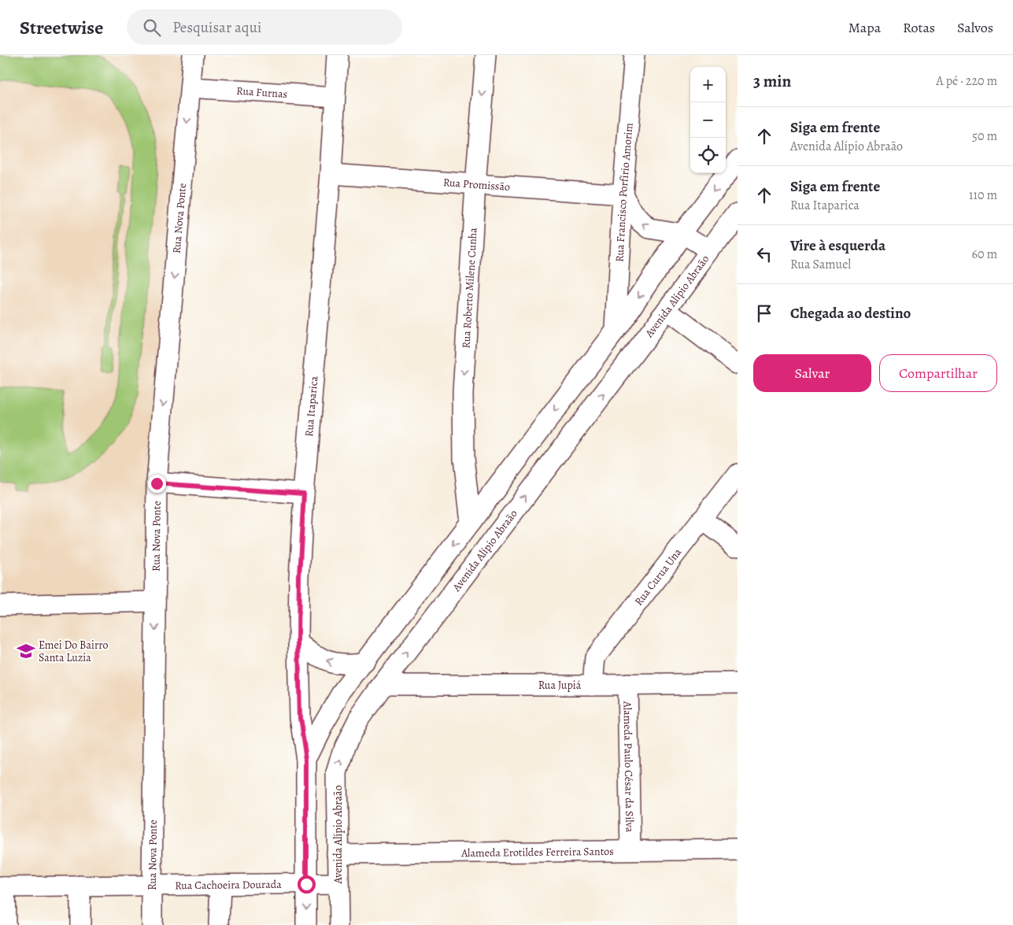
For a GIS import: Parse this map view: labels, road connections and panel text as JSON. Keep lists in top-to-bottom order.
{
  "streets": {
    "street": [
      "Rua Furnas",
      "Rua Promissão",
      "Rua Francisco Porfírio Amorim",
      "Rua Nova Ponte",
      "Rua Roberto Milene Cunha",
      "Avenida Alípio Abraão",
      "Rua Itaparica",
      "Rua Curua Una",
      "Rua Jupiá",
      "Alameda Paulo César da Silva",
      "Alameda Erotildes Ferreira Santos",
      "Rua Cachoeira Dourada"
    ]
  },
  "crossings": [
    ["Rua Furnas", "Rua Nova Ponte"],
    ["Rua Furnas", "Rua Itaparica"],
    ["Rua Promissão", "Rua Francisco Porfírio Amorim"],
    ["Rua Promissão", "Rua Roberto Milene Cunha"],
    ["Rua Promissão", "Rua Itaparica"],
    ["Rua Nova Ponte", "Rua Cachoeira Dourada"],
    ["Avenida Alípio Abraão", "Rua Jupiá"],
    ["Avenida Alípio Abraão", "Alameda Erotildes Ferreira Santos"],
    ["Avenida Alípio Abraão", "Rua Cachoeira Dourada"],
    ["Rua Curua Una", "Rua Jupiá"],
    ["Rua Jupiá", "Alameda Paulo César da Silva"],
    ["Alameda Paulo César da Silva", "Alameda Erotildes Ferreira Santos"]
  ],
  "one_way": ["Rua Nova Ponte", "Rua Roberto Milene Cunha"],
  "places": {
    "school or university": ["Emei Do Bairro Santa Luzia"]
  },
  "page": {
    "header": "Streetwise",
    "search": "Pesquisar aqui",
    "nav": ["Mapa", "Rotas", "Salvos"],
    "heading": ["3 min", "A pé · 220 m"],
    "map_buttons": ["+", "−"],
    "list": [
      ["Siga em frente", "Avenida Alípio Abraão", "50 m"],
      ["Siga em frente", "Rua Itaparica", "110 m"],
      ["Vire à esquerda", "Rua Samuel", "60 m"],
      "Chegada ao destino"
    ],
    "buttons": ["Salvar", "Compartilhar"]
  }
}
